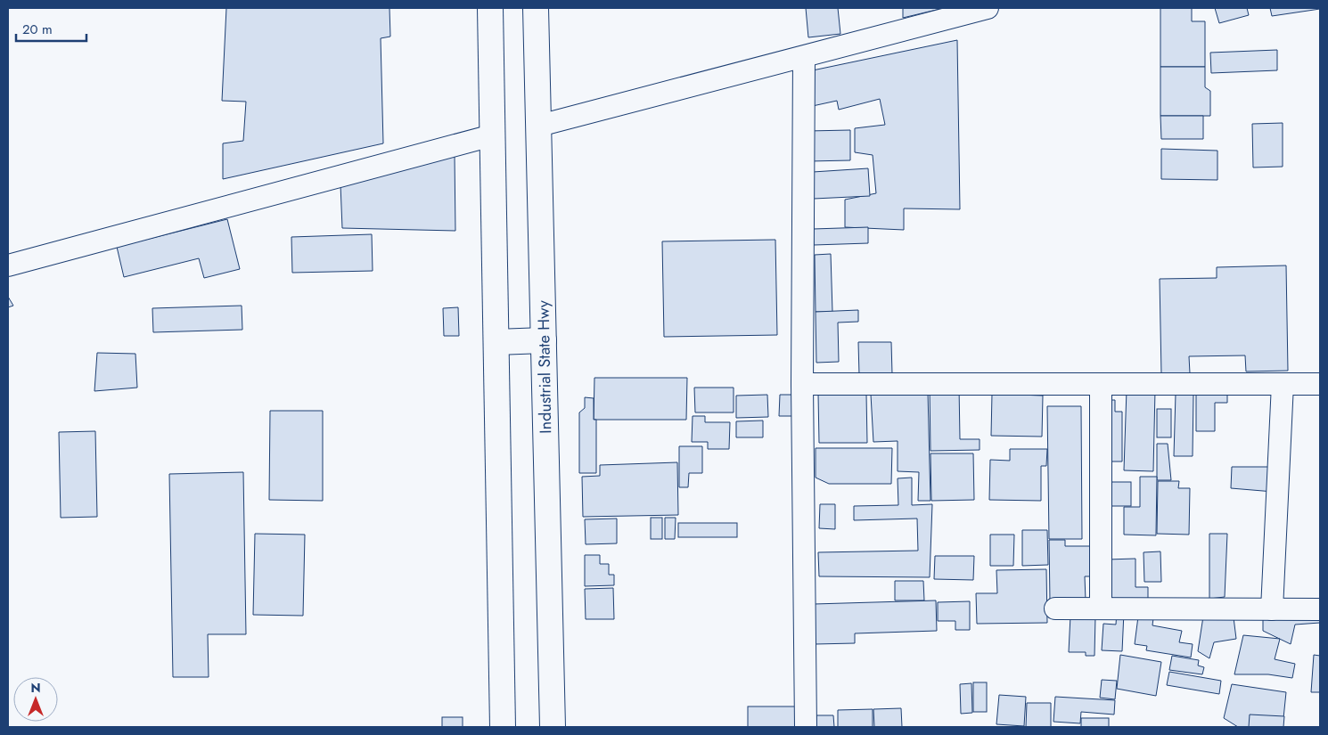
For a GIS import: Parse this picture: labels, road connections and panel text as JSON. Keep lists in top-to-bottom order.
{
  "streets": {
    "main road": ["Industrial State Hwy"]
  },
  "scale_bar": "20 m",
  "north": "top"
}
